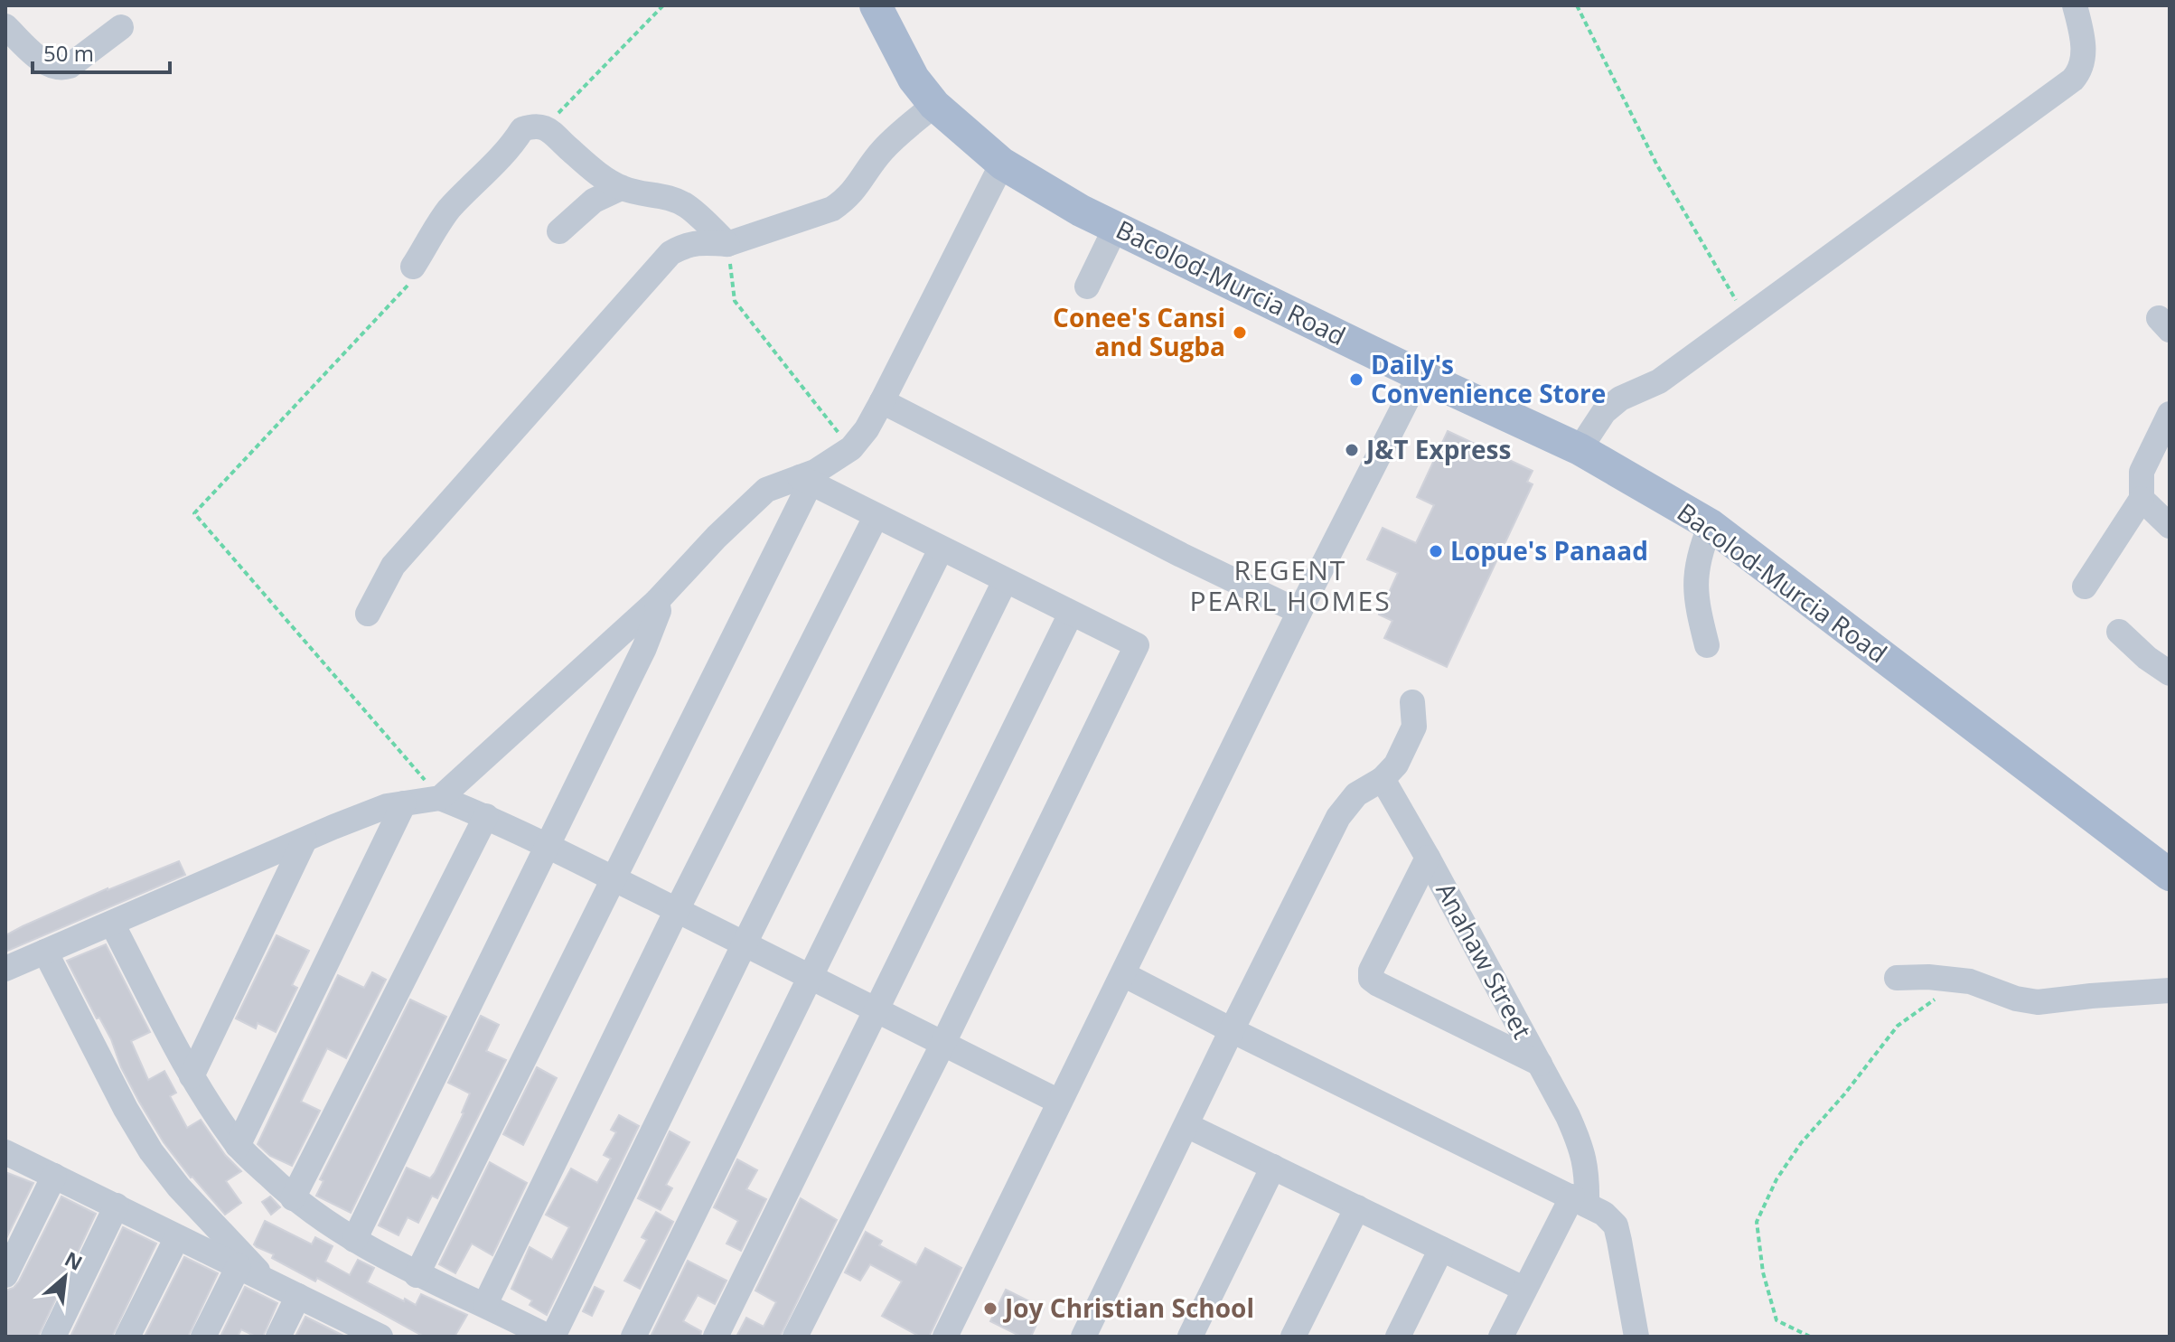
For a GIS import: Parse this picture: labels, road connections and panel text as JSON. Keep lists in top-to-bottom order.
{
  "streets": {
    "main road": ["Bacolod-Murcia Road"],
    "street": ["Anahaw Street"]
  },
  "districts": ["REGENT PEARL HOMES"],
  "places": [
    "Conee's Cansi and Sugba",
    "Daily's Convenience Store",
    "J&T Express",
    "Lopue's Panaad",
    "Joy Christian School"
  ],
  "scale_bar": "50 m",
  "north": "top right"
}
